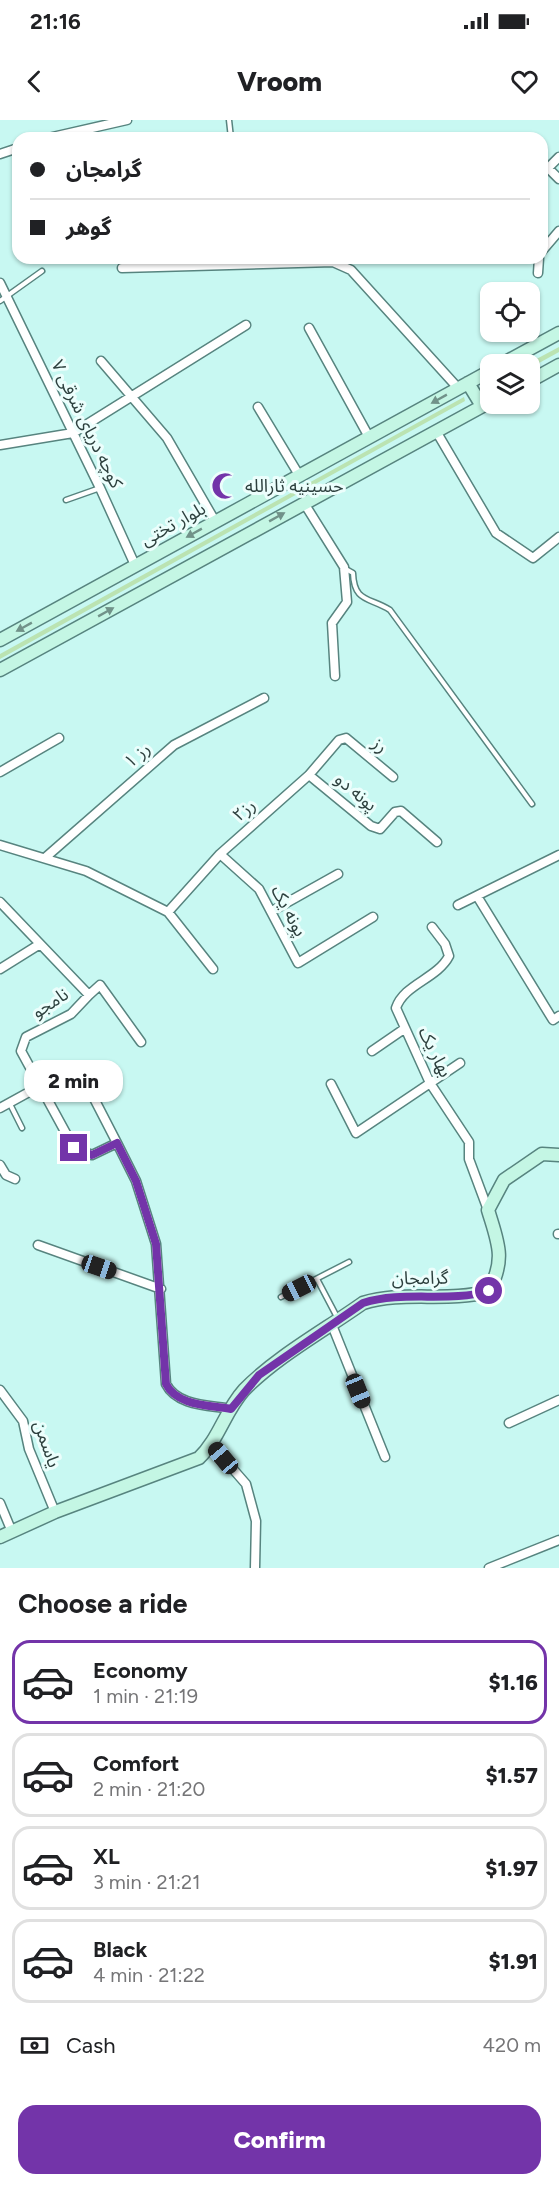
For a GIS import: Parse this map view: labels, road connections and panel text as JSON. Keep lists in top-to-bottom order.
{
  "streets": {
    "main road": ["بلوار تختی", "گرامجان"],
    "street": [
      "کوچه دریای شرقی ۷",
      "رز",
      "رز ۱",
      "پونه دو",
      "رز۲",
      "پونه یک",
      "نامجو",
      "بهار یک",
      "یاسمن"
    ]
  },
  "crossings": [
    ["کوچه دریای شرقی ۷", "بلوار تختی"],
    ["رز", "رز۲"],
    ["پونه دو", "رز۲"],
    ["رز۲", "پونه یک"],
    ["بهار یک", "گرامجان"],
    ["گرامجان", "یاسمن"]
  ],
  "places": {
    "mosque": ["حسینیه ثارالله"]
  },
  "page": {
    "status": "21:16",
    "header": "Vroom",
    "banner": ["گرامجان", "گوهر"],
    "bubble": "2 min",
    "heading": "Choose a ride",
    "list": [
      {
        "name": "Economy",
        "note": "1 min · 21:19",
        "value": "$1.16"
      },
      {
        "name": "Comfort",
        "note": "2 min · 21:20",
        "value": "$1.57"
      },
      {
        "name": "XL",
        "note": "3 min · 21:21",
        "value": "$1.97"
      },
      {
        "name": "Black",
        "note": "4 min · 21:22",
        "value": "$1.91"
      }
    ],
    "pay": ["Cash", "420 m"],
    "buttons": "Confirm"
  }
}
